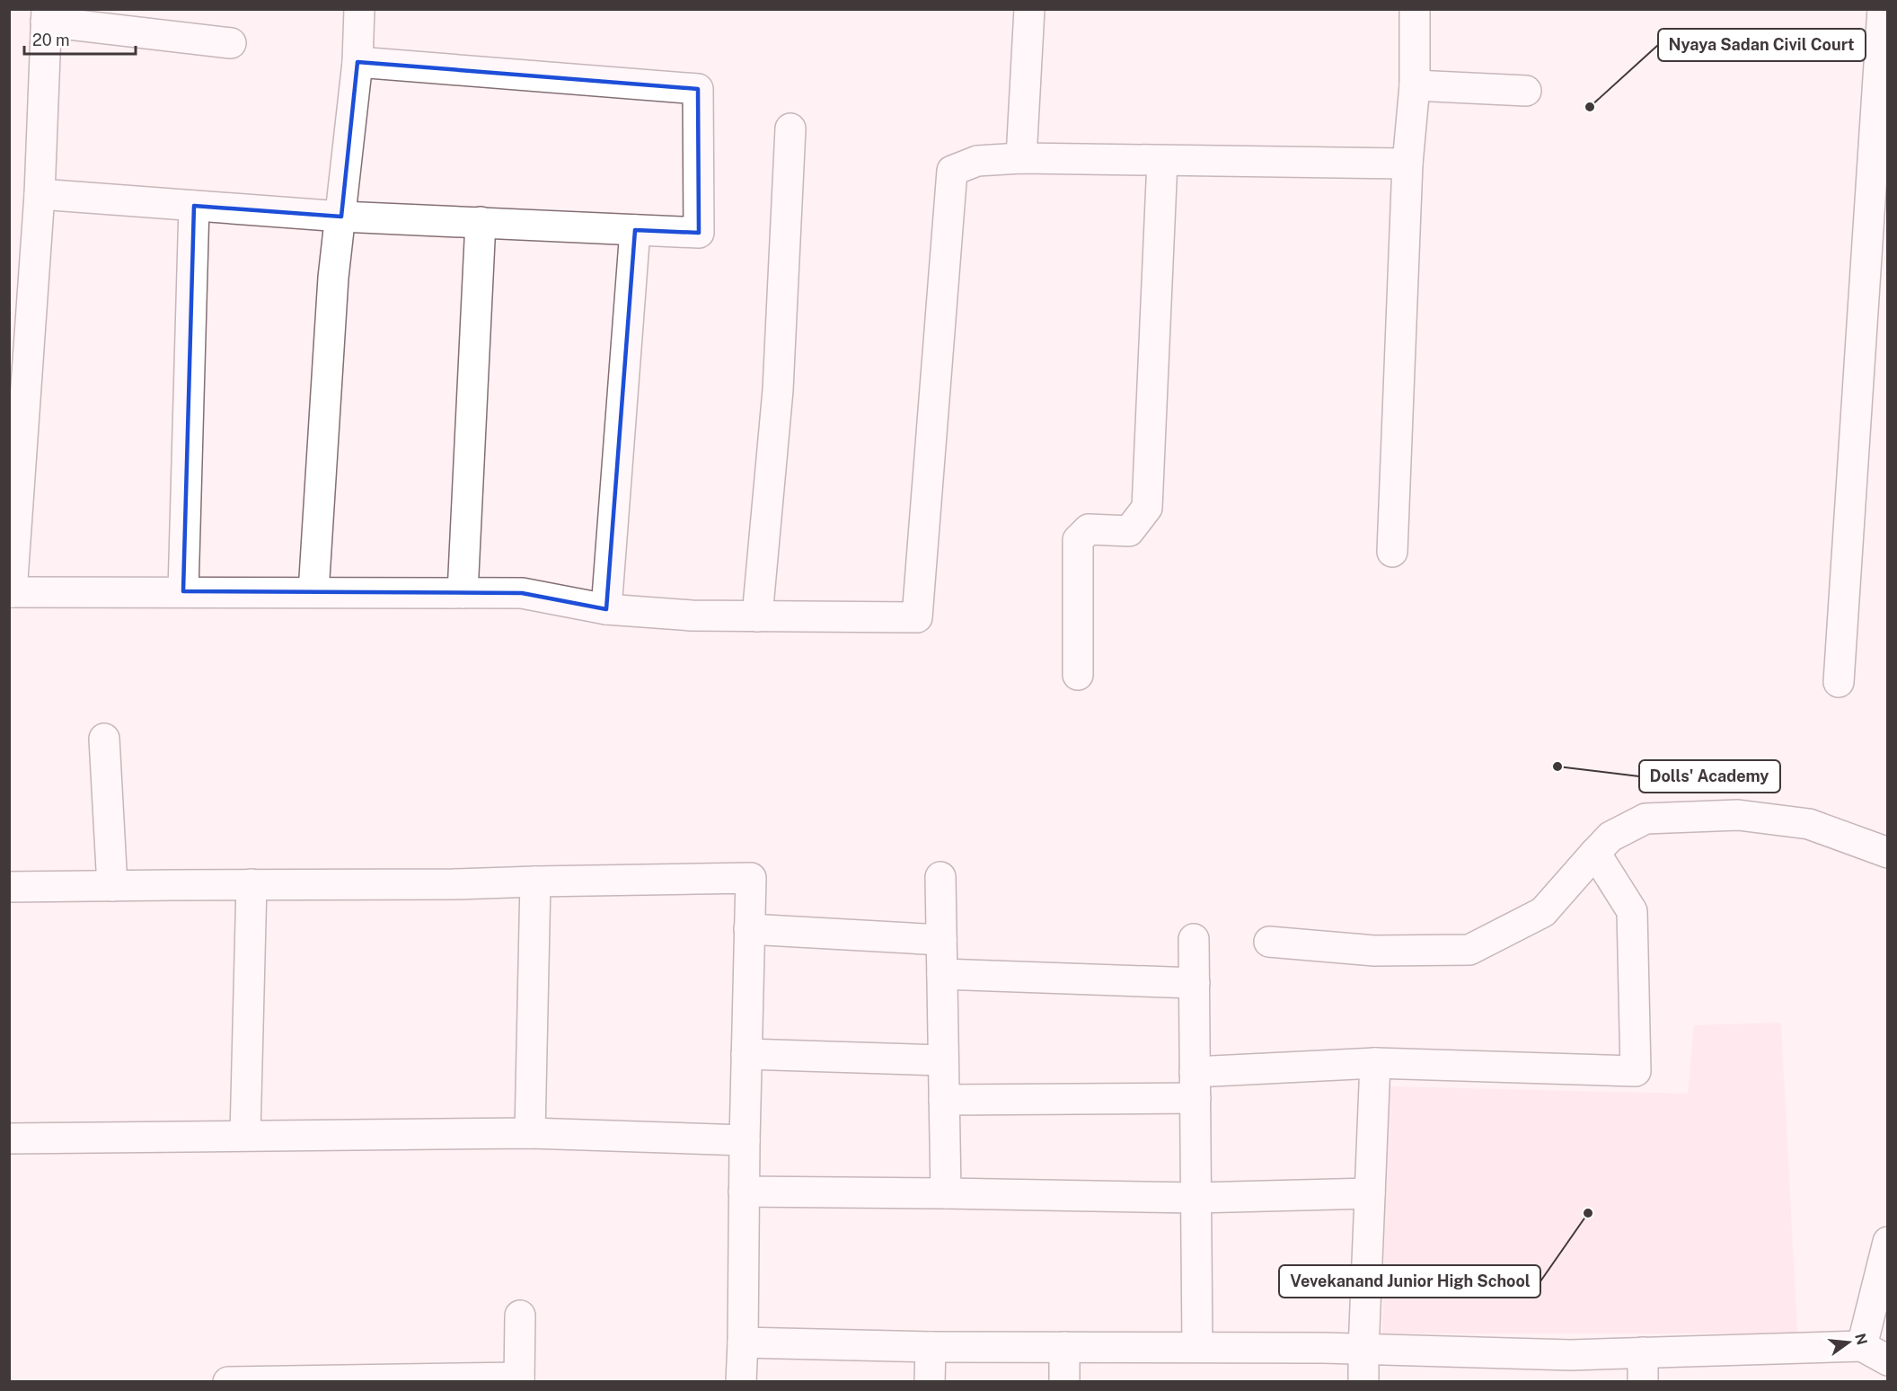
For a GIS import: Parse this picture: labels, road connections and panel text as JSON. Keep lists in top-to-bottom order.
{
  "places": ["Nyaya Sadan Civil Court", "Dolls' Academy", "Vevekanand Junior High School"],
  "scale_bar": "20 m",
  "north": "right"
}
